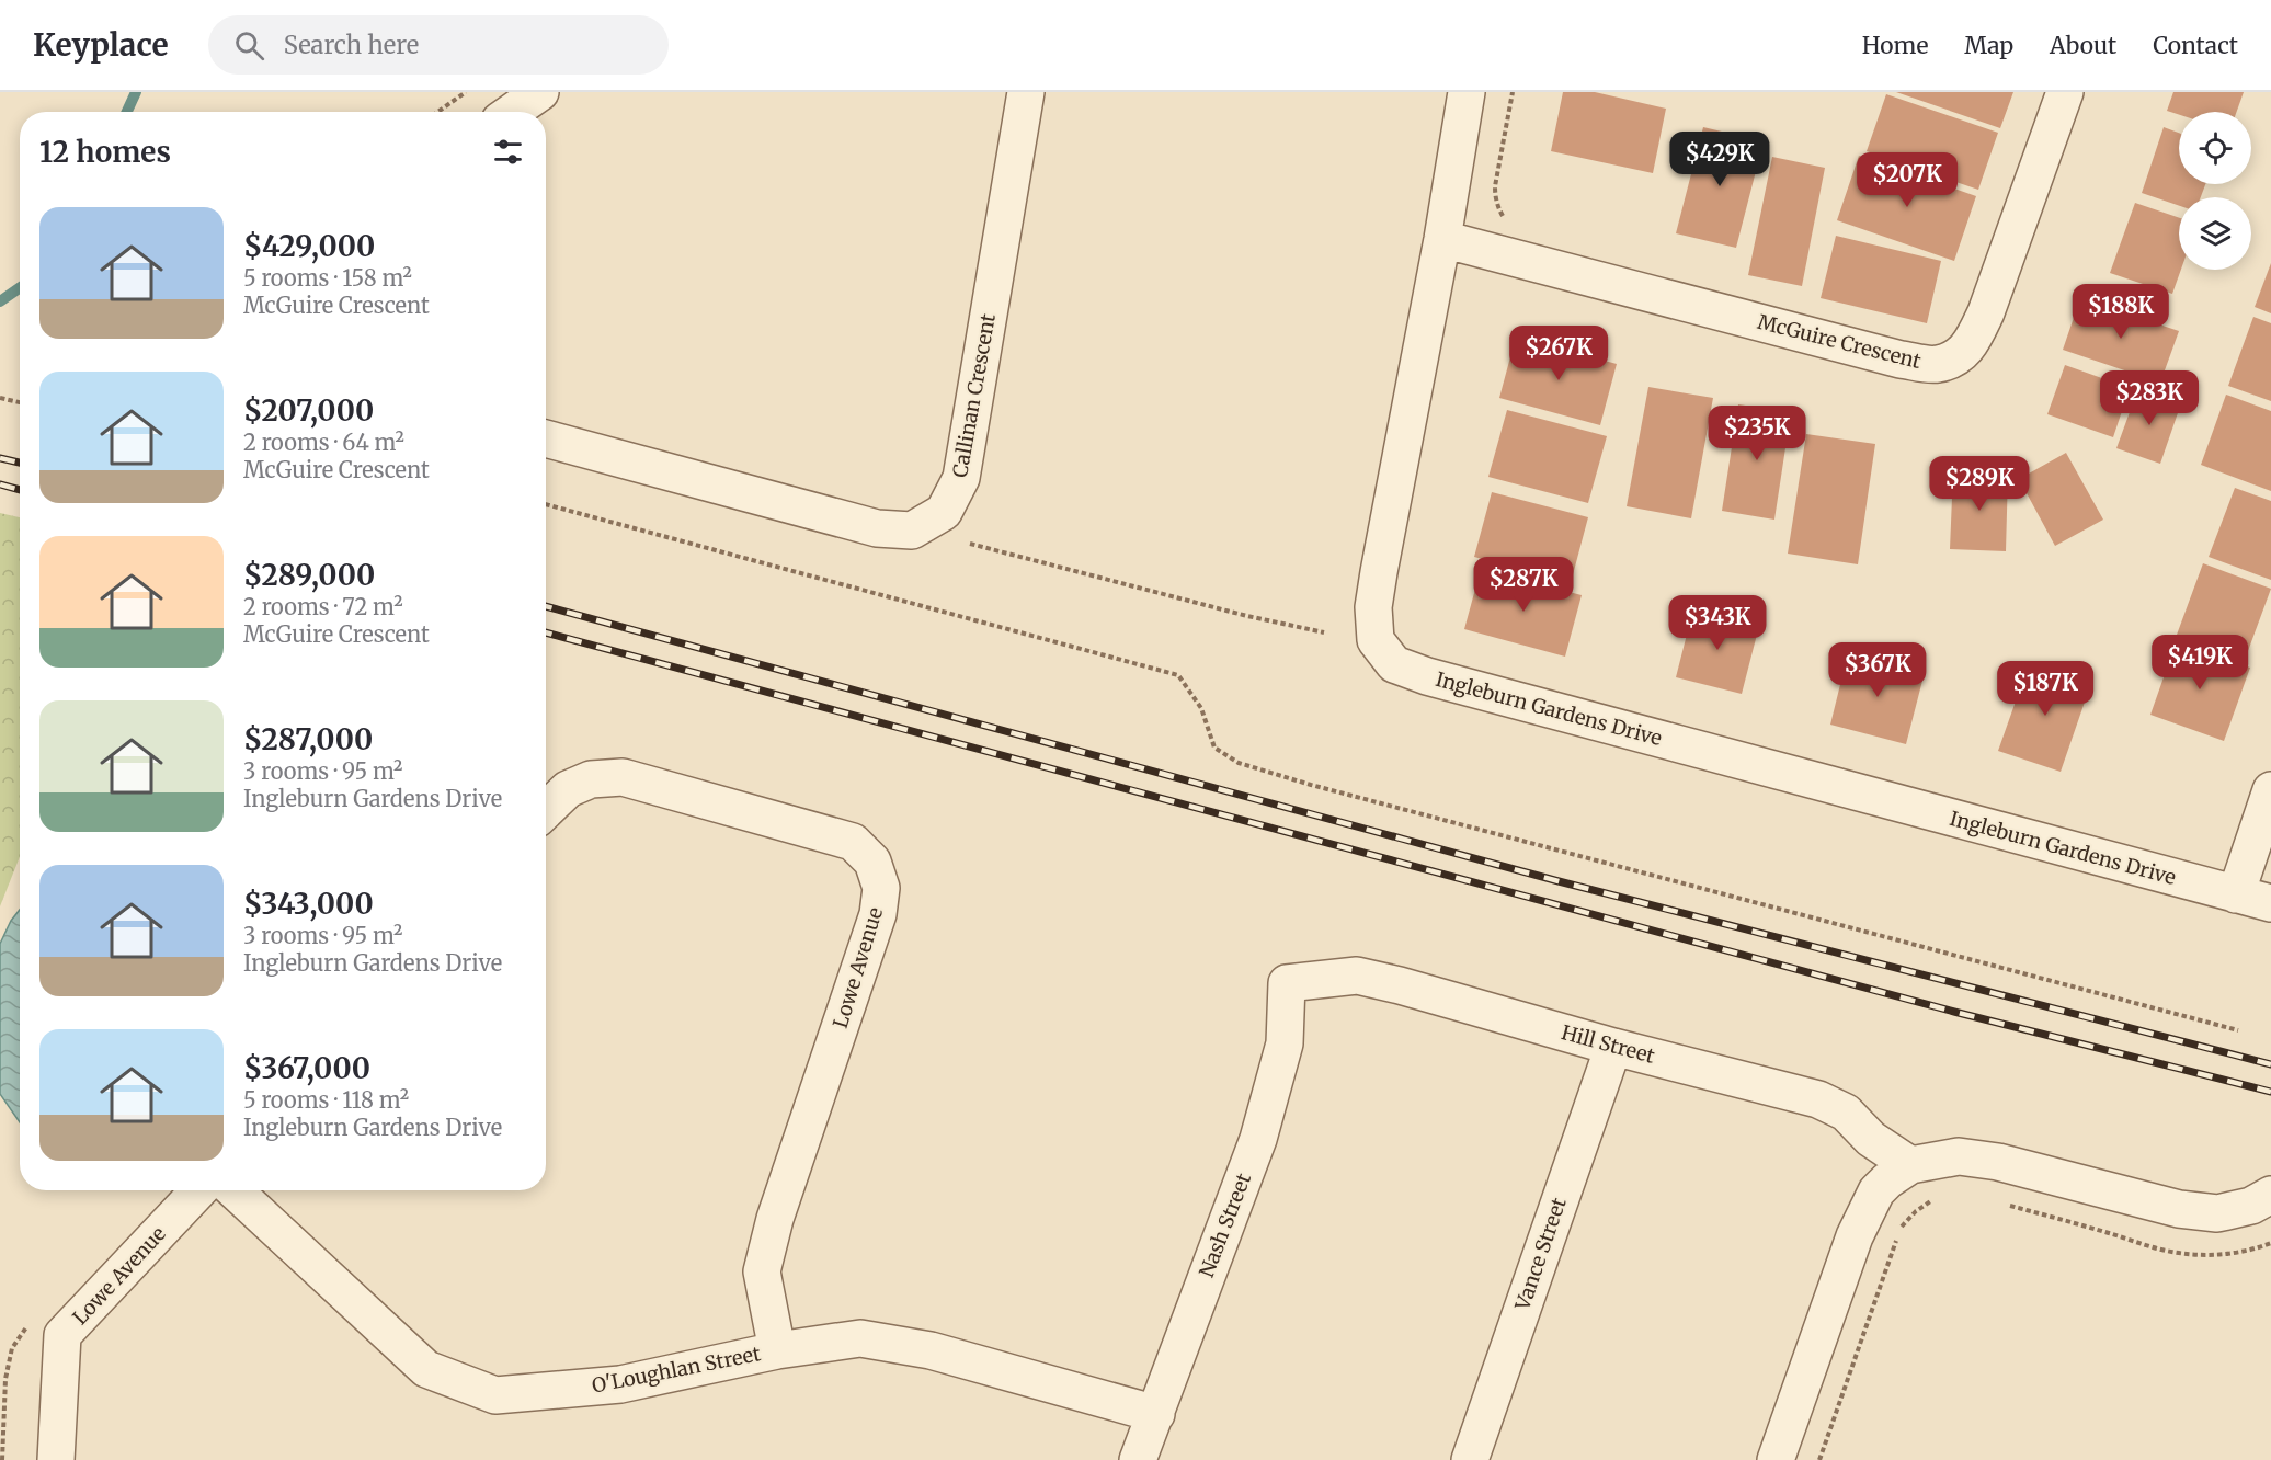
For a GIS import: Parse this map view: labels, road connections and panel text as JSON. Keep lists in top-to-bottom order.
{
  "streets": {
    "street": [
      "McGuire Crescent",
      "Callinan Crescent",
      "Ingleburn Gardens Drive",
      "Lowe Avenue",
      "Hill Street",
      "Nash Street",
      "Vance Street",
      "O'Loughlan Street"
    ]
  },
  "crossings": [
    ["McGuire Crescent", "Ingleburn Gardens Drive"],
    ["Lowe Avenue", "O'Loughlan Street"],
    ["Hill Street", "Nash Street"],
    ["Hill Street", "Vance Street"],
    ["Nash Street", "O'Loughlan Street"]
  ],
  "page": {
    "header": "Keyplace",
    "search": "Search here",
    "nav": [
      "Home",
      "Map",
      "About",
      "Contact"
    ],
    "heading": "12 homes",
    "price": [
      "$429K",
      "$207K",
      "$188K",
      "$267K",
      "$283K",
      "$235K",
      "$289K",
      "$287K",
      "$343K",
      "$419K",
      "$367K",
      "$187K"
    ],
    "list": [
      {
        "name": "$429,000",
        "note": "5 rooms · 158 m² · McGuire Crescent"
      },
      {
        "name": "$207,000",
        "note": "2 rooms · 64 m² · McGuire Crescent"
      },
      {
        "name": "$289,000",
        "note": "2 rooms · 72 m² · McGuire Crescent"
      },
      {
        "name": "$287,000",
        "note": "3 rooms · 95 m² · Ingleburn Gardens Drive"
      },
      {
        "name": "$343,000",
        "note": "3 rooms · 95 m² · Ingleburn Gardens Drive"
      },
      {
        "name": "$367,000",
        "note": "5 rooms · 118 m² · Ingleburn Gardens Drive"
      }
    ]
  }
}
